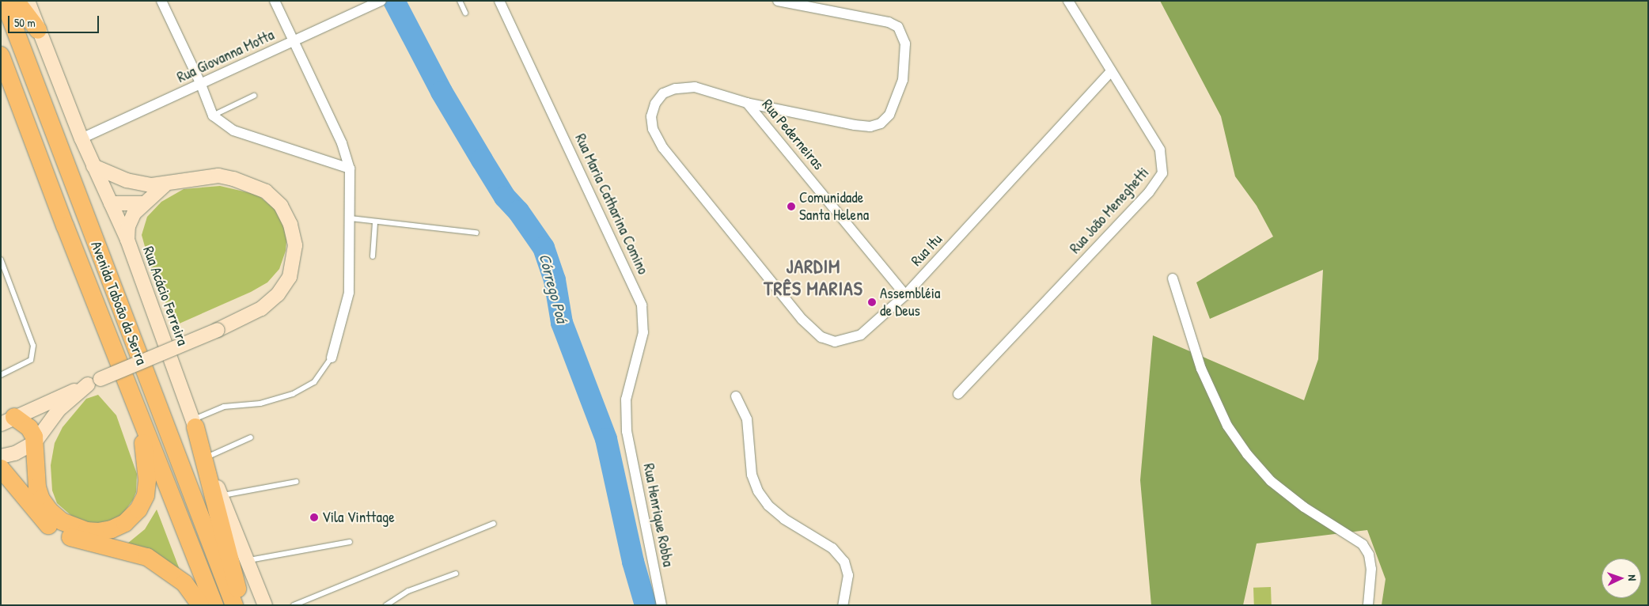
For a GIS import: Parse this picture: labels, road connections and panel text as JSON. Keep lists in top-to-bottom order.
{
  "streets": {
    "highway": ["Avenida Taboão da Serra"],
    "main road": ["Rua Acácio Ferreira"],
    "street": [
      "Rua Giovanna Motta",
      "Rua Pederneiras",
      "Rua Maria Catharina Comino",
      "Rua João Meneghetti",
      "Rua Itu",
      "Rua Henrique Robba"
    ]
  },
  "crossings": [
    ["Rua Giovanna Motta", "Rua Acácio Ferreira"],
    ["Rua Pederneiras", "Rua Itu"],
    ["Rua Maria Catharina Comino", "Rua Henrique Robba"],
    ["Rua João Meneghetti", "Rua Itu"]
  ],
  "districts": ["JARDIM TRÊS MARIAS"],
  "water": ["Córrego Poá"],
  "places": ["Comunidade Santa Helena", "Assembléia de Deus", "Vila Vinttage"],
  "scale_bar": "50 m",
  "north": "right"
}
